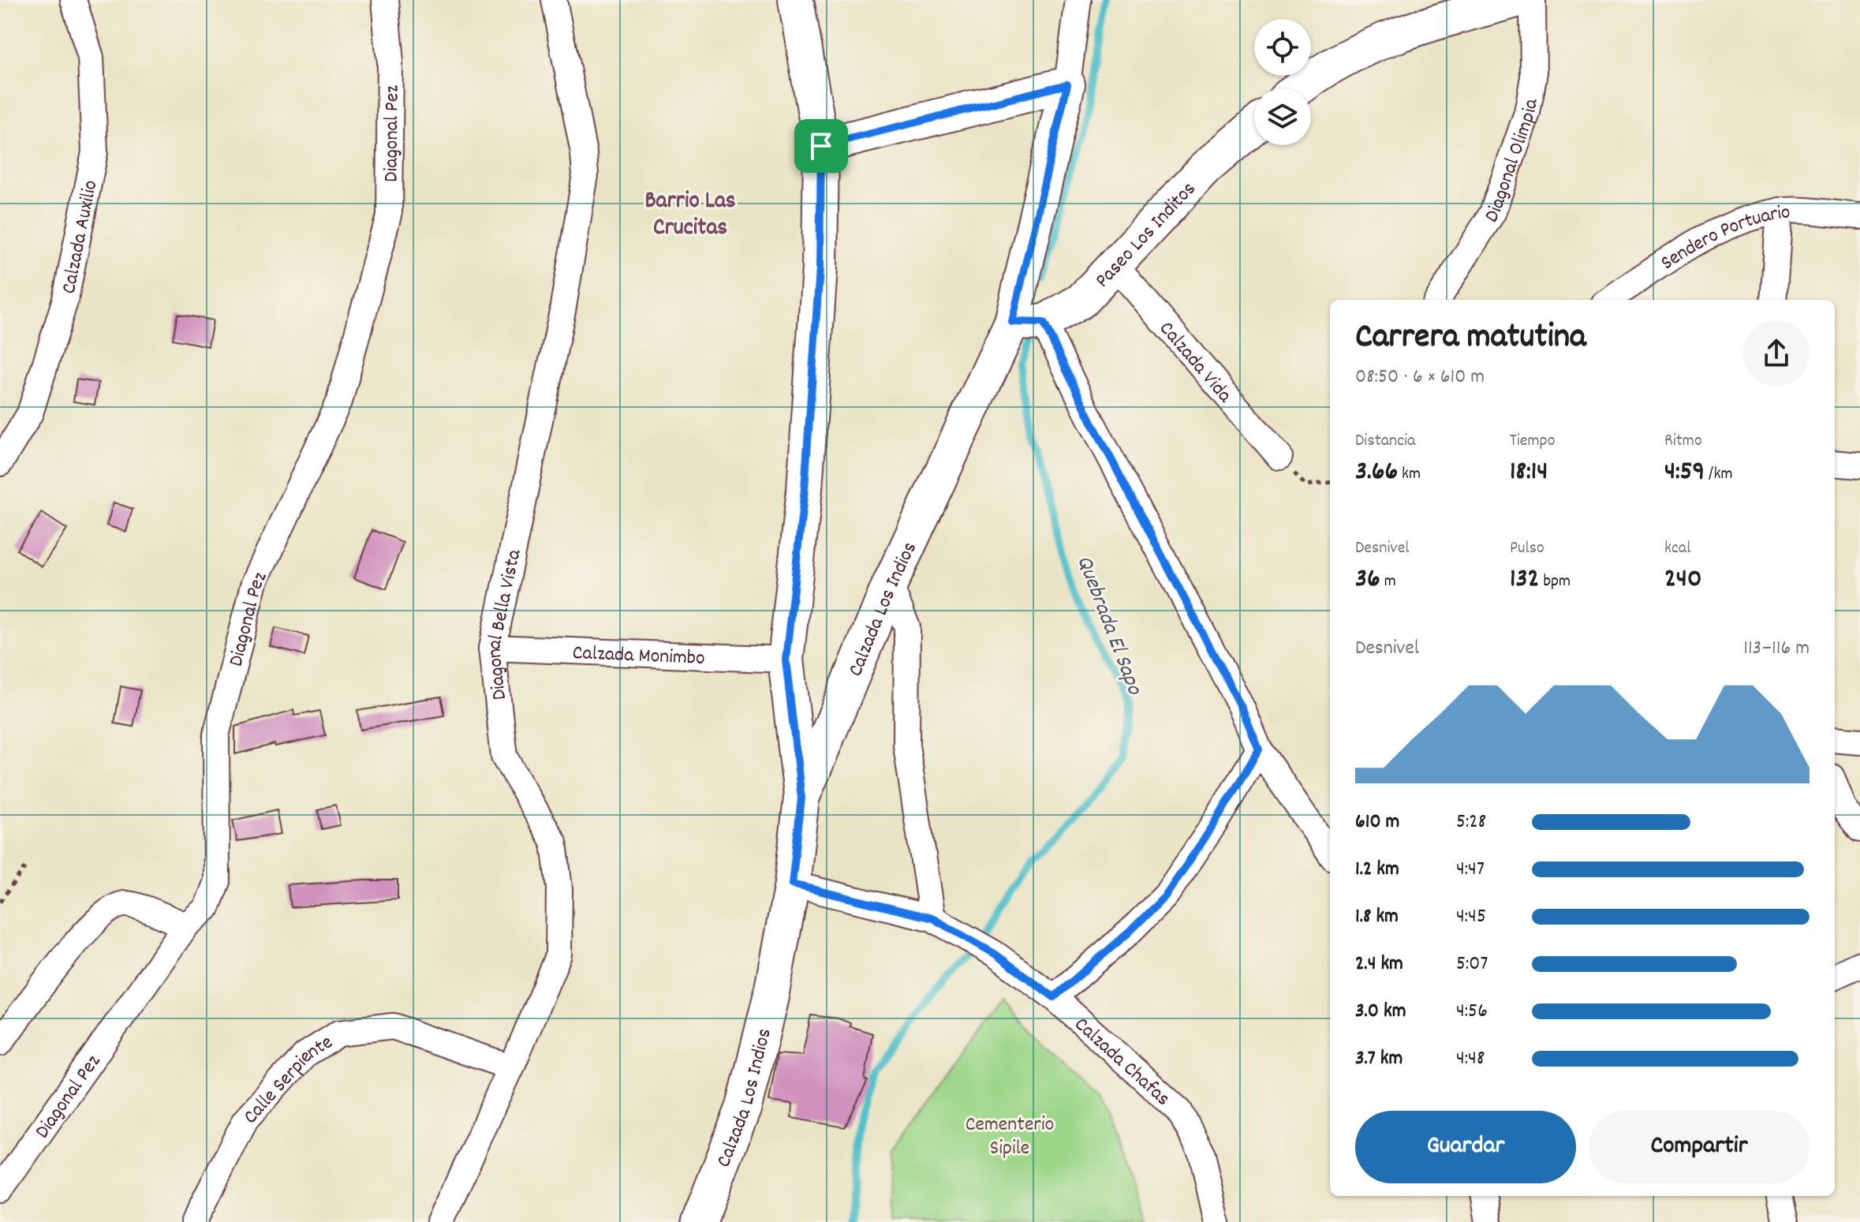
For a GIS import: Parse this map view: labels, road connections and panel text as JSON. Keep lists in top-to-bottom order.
{
  "streets": {
    "street": [
      "Diagonal Pez",
      "Diagonal Olimpia",
      "Paseo Los Inditos",
      "Calzada Auxilio",
      "Sendero Portuario",
      "Calzada Vida",
      "Calzada Los Indios",
      "Diagonal Bella Vista",
      "Calzada Monimbo",
      "Calzada Chafas",
      "Calle Serpiente"
    ]
  },
  "crossings": [
    ["Paseo Los Inditos", "Calzada Vida"],
    ["Paseo Los Inditos", "Calzada Los Indios"],
    ["Calzada Los Indios", "Calzada Chafas"],
    ["Diagonal Bella Vista", "Calzada Monimbo"],
    ["Diagonal Bella Vista", "Calle Serpiente"]
  ],
  "districts": ["Barrio Las Crucitas"],
  "water": ["Quebrada El Sapo"],
  "parks": ["Cementerio Sipile"],
  "page": {
    "heading": ["Carrera matutina", "08:50 · 6 × 610 m"],
    "stats": [
      ["Distancia", "3.66 km"],
      ["Tiempo", "18:14"],
      ["Ritmo", "4:59 /km"],
      ["Desnivel", "36 m"],
      ["Pulso", "132 bpm"],
      ["kcal", "240"]
    ],
    "chart": ["Desnivel", "113–116 m"],
    "list": [
      {
        "name": "610 m",
        "note": "5:28"
      },
      {
        "name": "1.2 km",
        "note": "4:47"
      },
      {
        "name": "1.8 km",
        "note": "4:45"
      },
      {
        "name": "2.4 km",
        "note": "5:07"
      },
      {
        "name": "3.0 km",
        "note": "4:56"
      },
      {
        "name": "3.7 km",
        "note": "4:48"
      }
    ],
    "buttons": ["Guardar", "Compartir"]
  }
}
